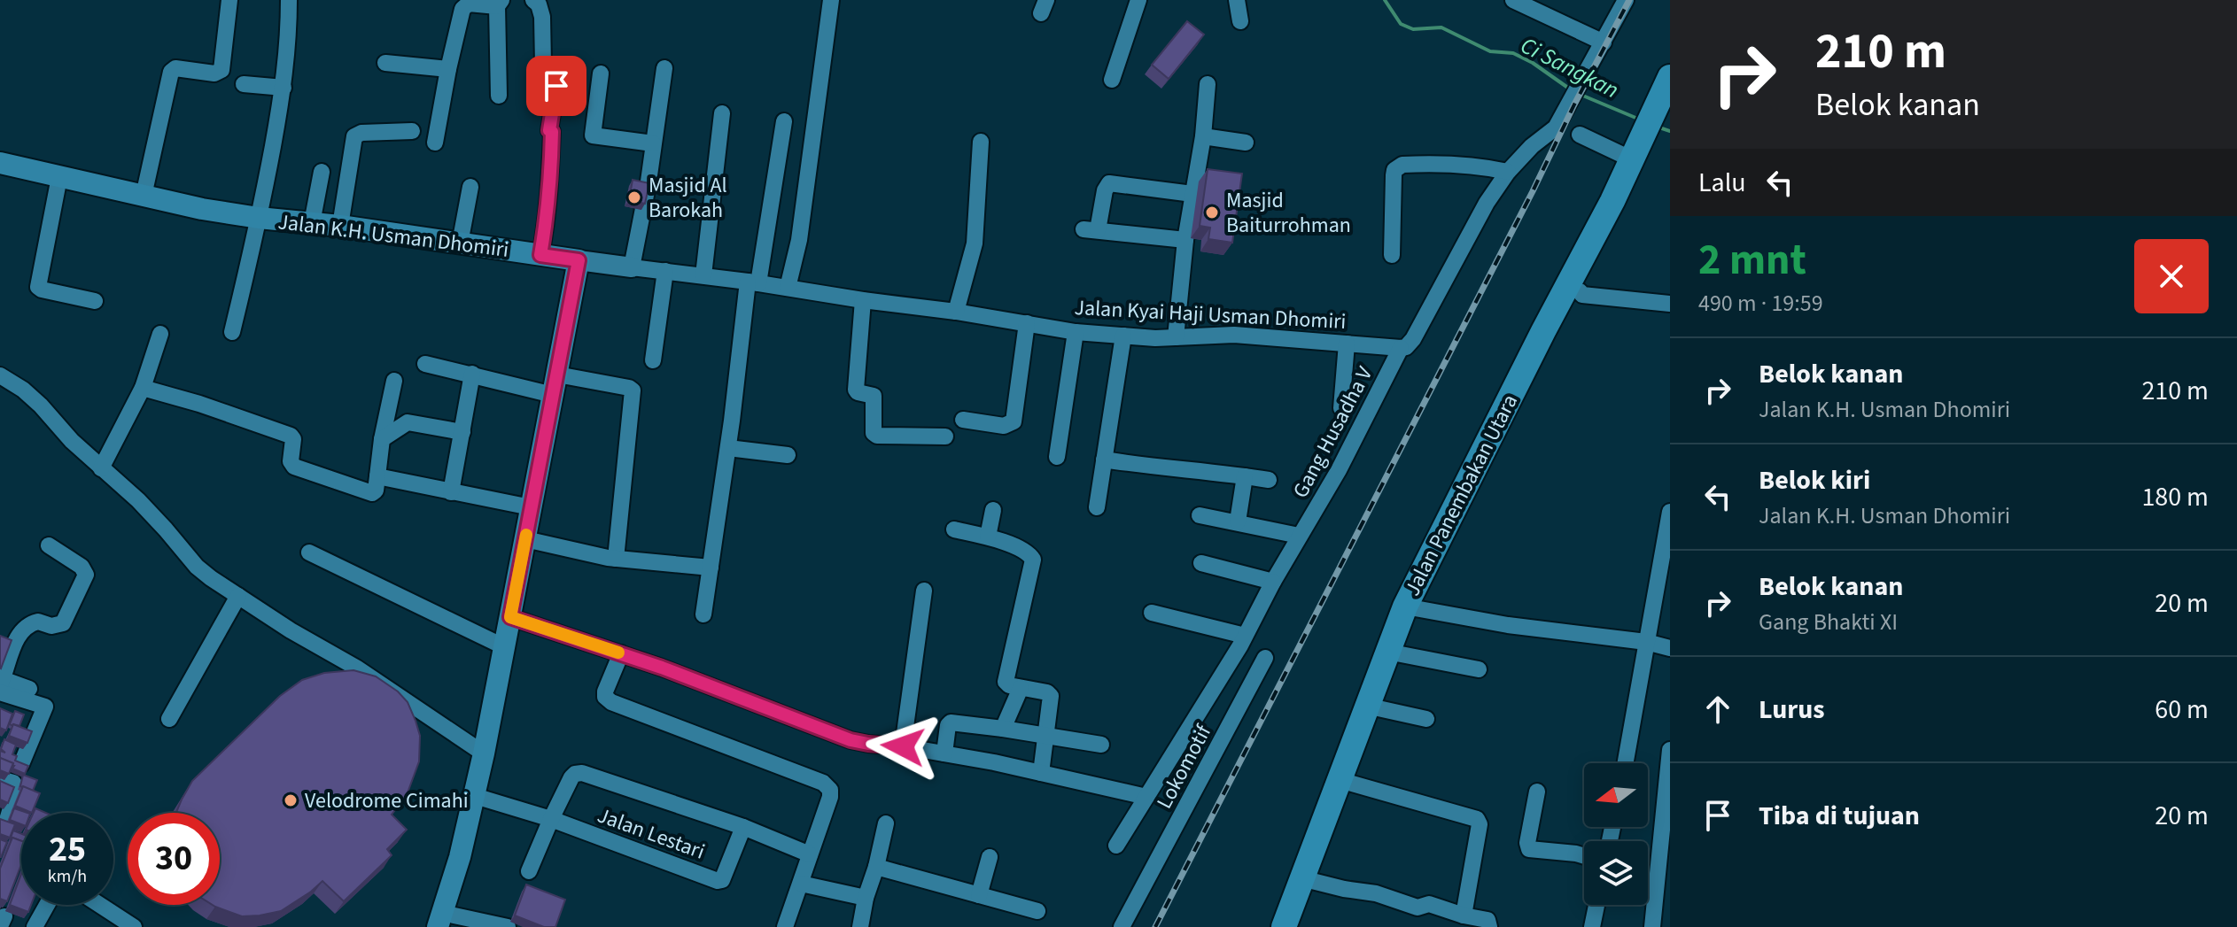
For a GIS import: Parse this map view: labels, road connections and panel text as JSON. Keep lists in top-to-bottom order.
{
  "streets": {
    "main road": ["Jalan K.H. Usman Dhomiri", "Jalan Panembakan Utara"],
    "street": [
      "Jalan Kyai Haji Usman Dhomiri",
      "Gang Husadha V",
      "Lokomotif",
      "Jalan Lestari"
    ]
  },
  "crossings": [
    ["Jalan K.H. Usman Dhomiri", "Jalan Kyai Haji Usman Dhomiri"],
    ["Jalan Kyai Haji Usman Dhomiri", "Gang Husadha V"]
  ],
  "water": ["Ci Sangkan"],
  "places": ["Masjid Al Barokah", "Masjid Baiturrohman", "Velodrome Cimahi"],
  "north": "left",
  "page": {
    "turn": ["210 m", "Belok kanan"],
    "then": "Lalu",
    "heading": ["2 mnt", "490 m · 19:59"],
    "list": [
      {
        "name": "Belok kanan",
        "note": "Jalan K.H. Usman Dhomiri",
        "value": "210 m"
      },
      {
        "name": "Belok kiri",
        "note": "Jalan K.H. Usman Dhomiri",
        "value": "180 m"
      },
      {
        "name": "Belok kanan",
        "note": "Gang Bhakti XI",
        "value": "20 m"
      },
      {
        "name": "Lurus",
        "value": "60 m"
      },
      {
        "name": "Tiba di tujuan",
        "value": "20 m"
      }
    ],
    "speed": "25 km/h",
    "limit": "30"
  }
}
